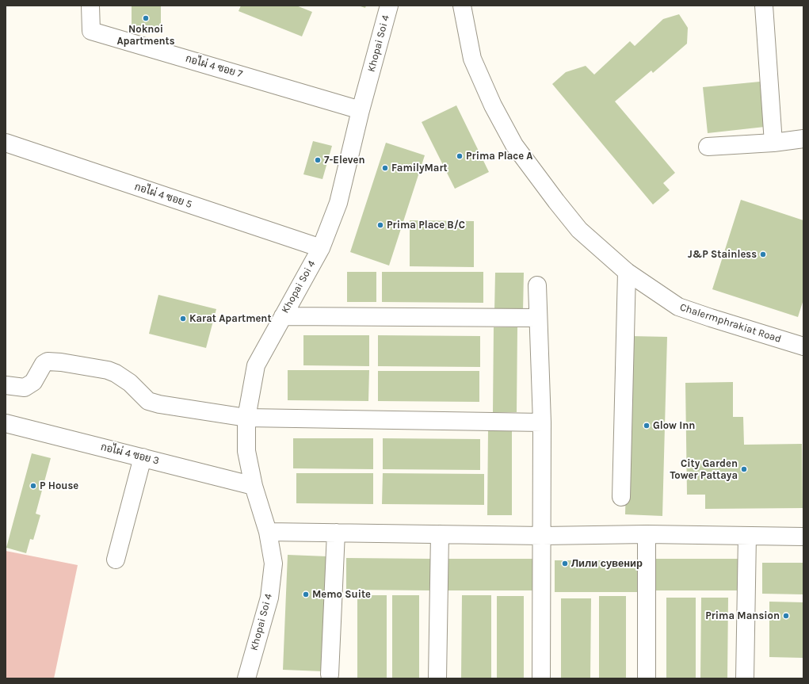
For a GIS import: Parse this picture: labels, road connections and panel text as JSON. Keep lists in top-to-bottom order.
{
  "streets": {
    "street": [
      "Khopai Soi 4",
      "กอไผ่ 4 ซอย 7",
      "กอไผ่ 4 ซอย 5",
      "Chalermphrakiat Road",
      "กอไผ่ 4 ซอย 3"
    ]
  },
  "crossings": [
    ["Khopai Soi 4", "กอไผ่ 4 ซอย 7"],
    ["Khopai Soi 4", "กอไผ่ 4 ซอย 5"],
    ["Khopai Soi 4", "กอไผ่ 4 ซอย 3"]
  ],
  "places": [
    "Noknoi Apartments",
    "Prima Place A",
    "7-Eleven",
    "FamilyMart",
    "Prima Place B/C",
    "J&P Stainless",
    "Karat Apartment",
    "Glow Inn",
    "City Garden Tower Pattaya",
    "P House",
    "Лили сувенир",
    "Memo Suite",
    "Prima Mansion"
  ]
}
